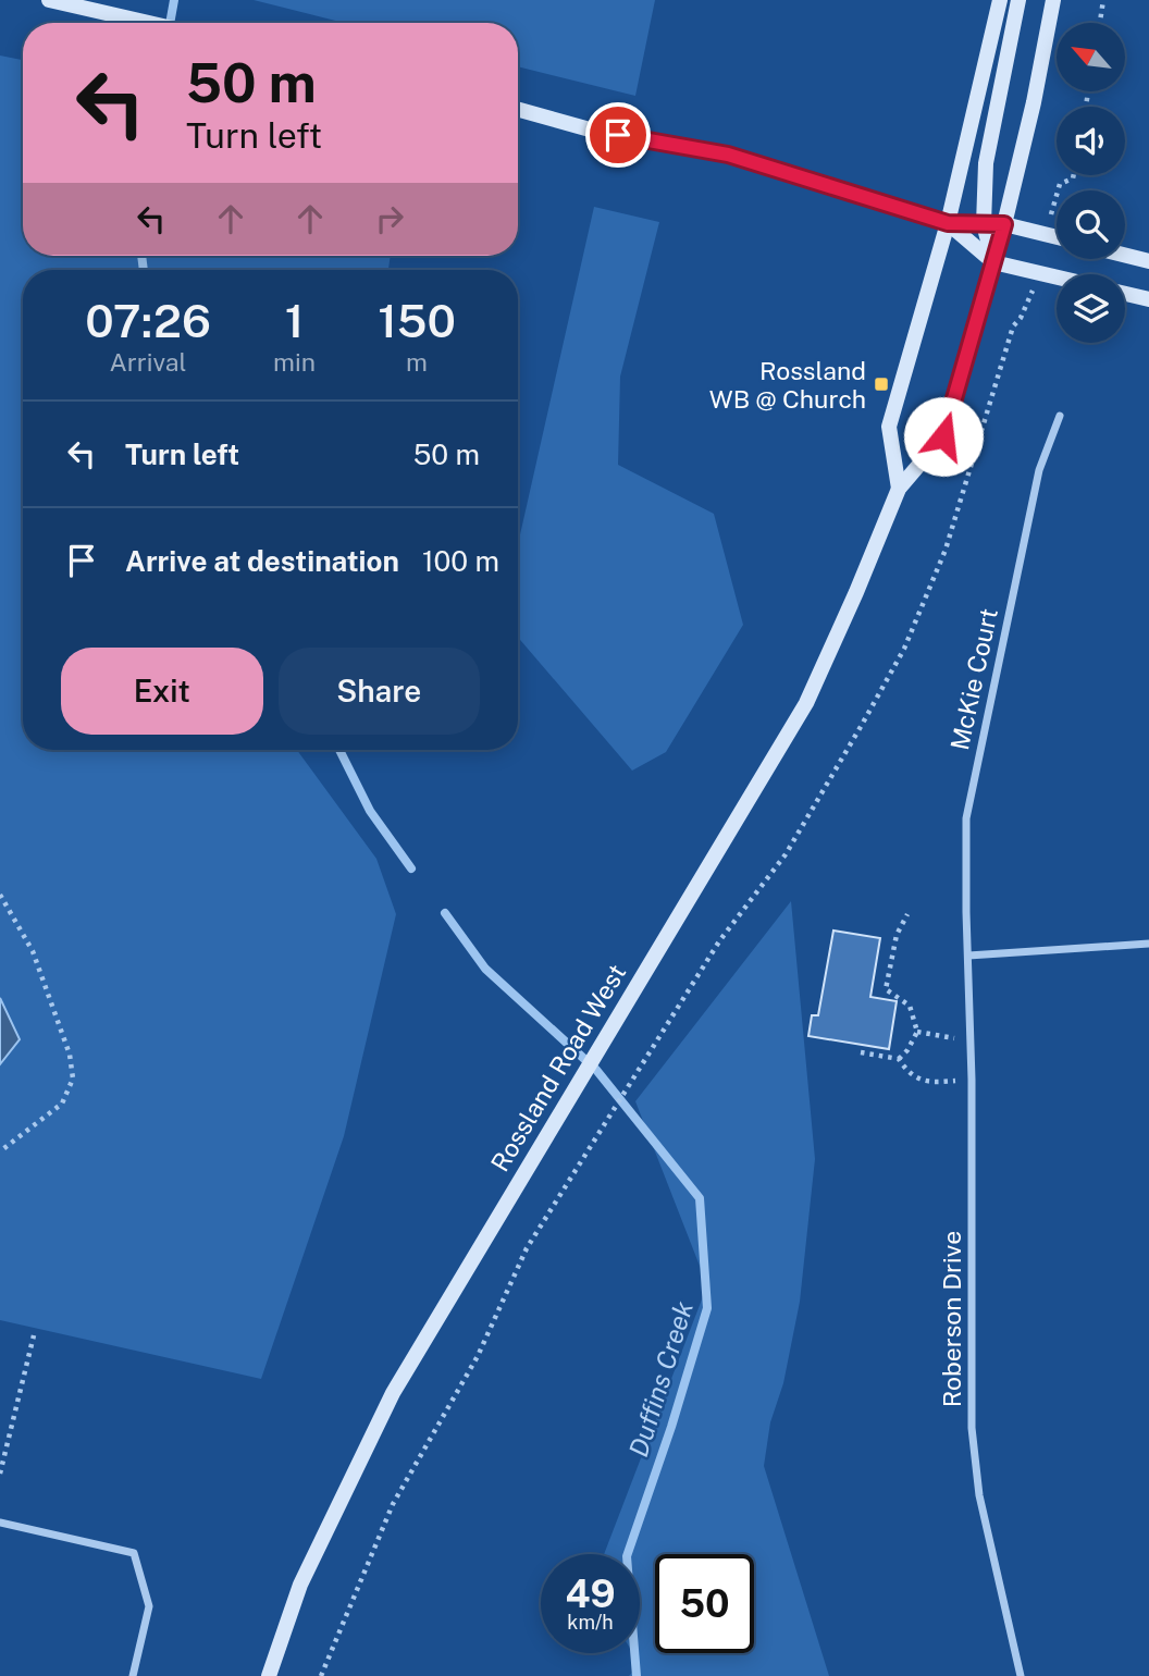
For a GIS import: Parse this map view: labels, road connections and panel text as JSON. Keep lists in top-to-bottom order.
{
  "streets": {
    "main road": ["Rossland Road West"],
    "street": ["McKie Court", "Roberson Drive"]
  },
  "crossings": [
    ["McKie Court", "Roberson Drive"]
  ],
  "water": ["Duffins Creek"],
  "places": {
    "transit": ["Rossland WB @ Church"]
  },
  "north": "top left",
  "page": {
    "turn": ["50 m", "Turn left"],
    "eta": [
      "07:26",
      "Arrival",
      "1",
      "min",
      "150",
      "m"
    ],
    "list": [
      {
        "name": "Turn left",
        "value": "50 m"
      },
      {
        "name": "Arrive at destination",
        "value": "100 m"
      }
    ],
    "buttons": ["Exit", "Share"],
    "speed": "49 km/h",
    "limit": "50"
  }
}
